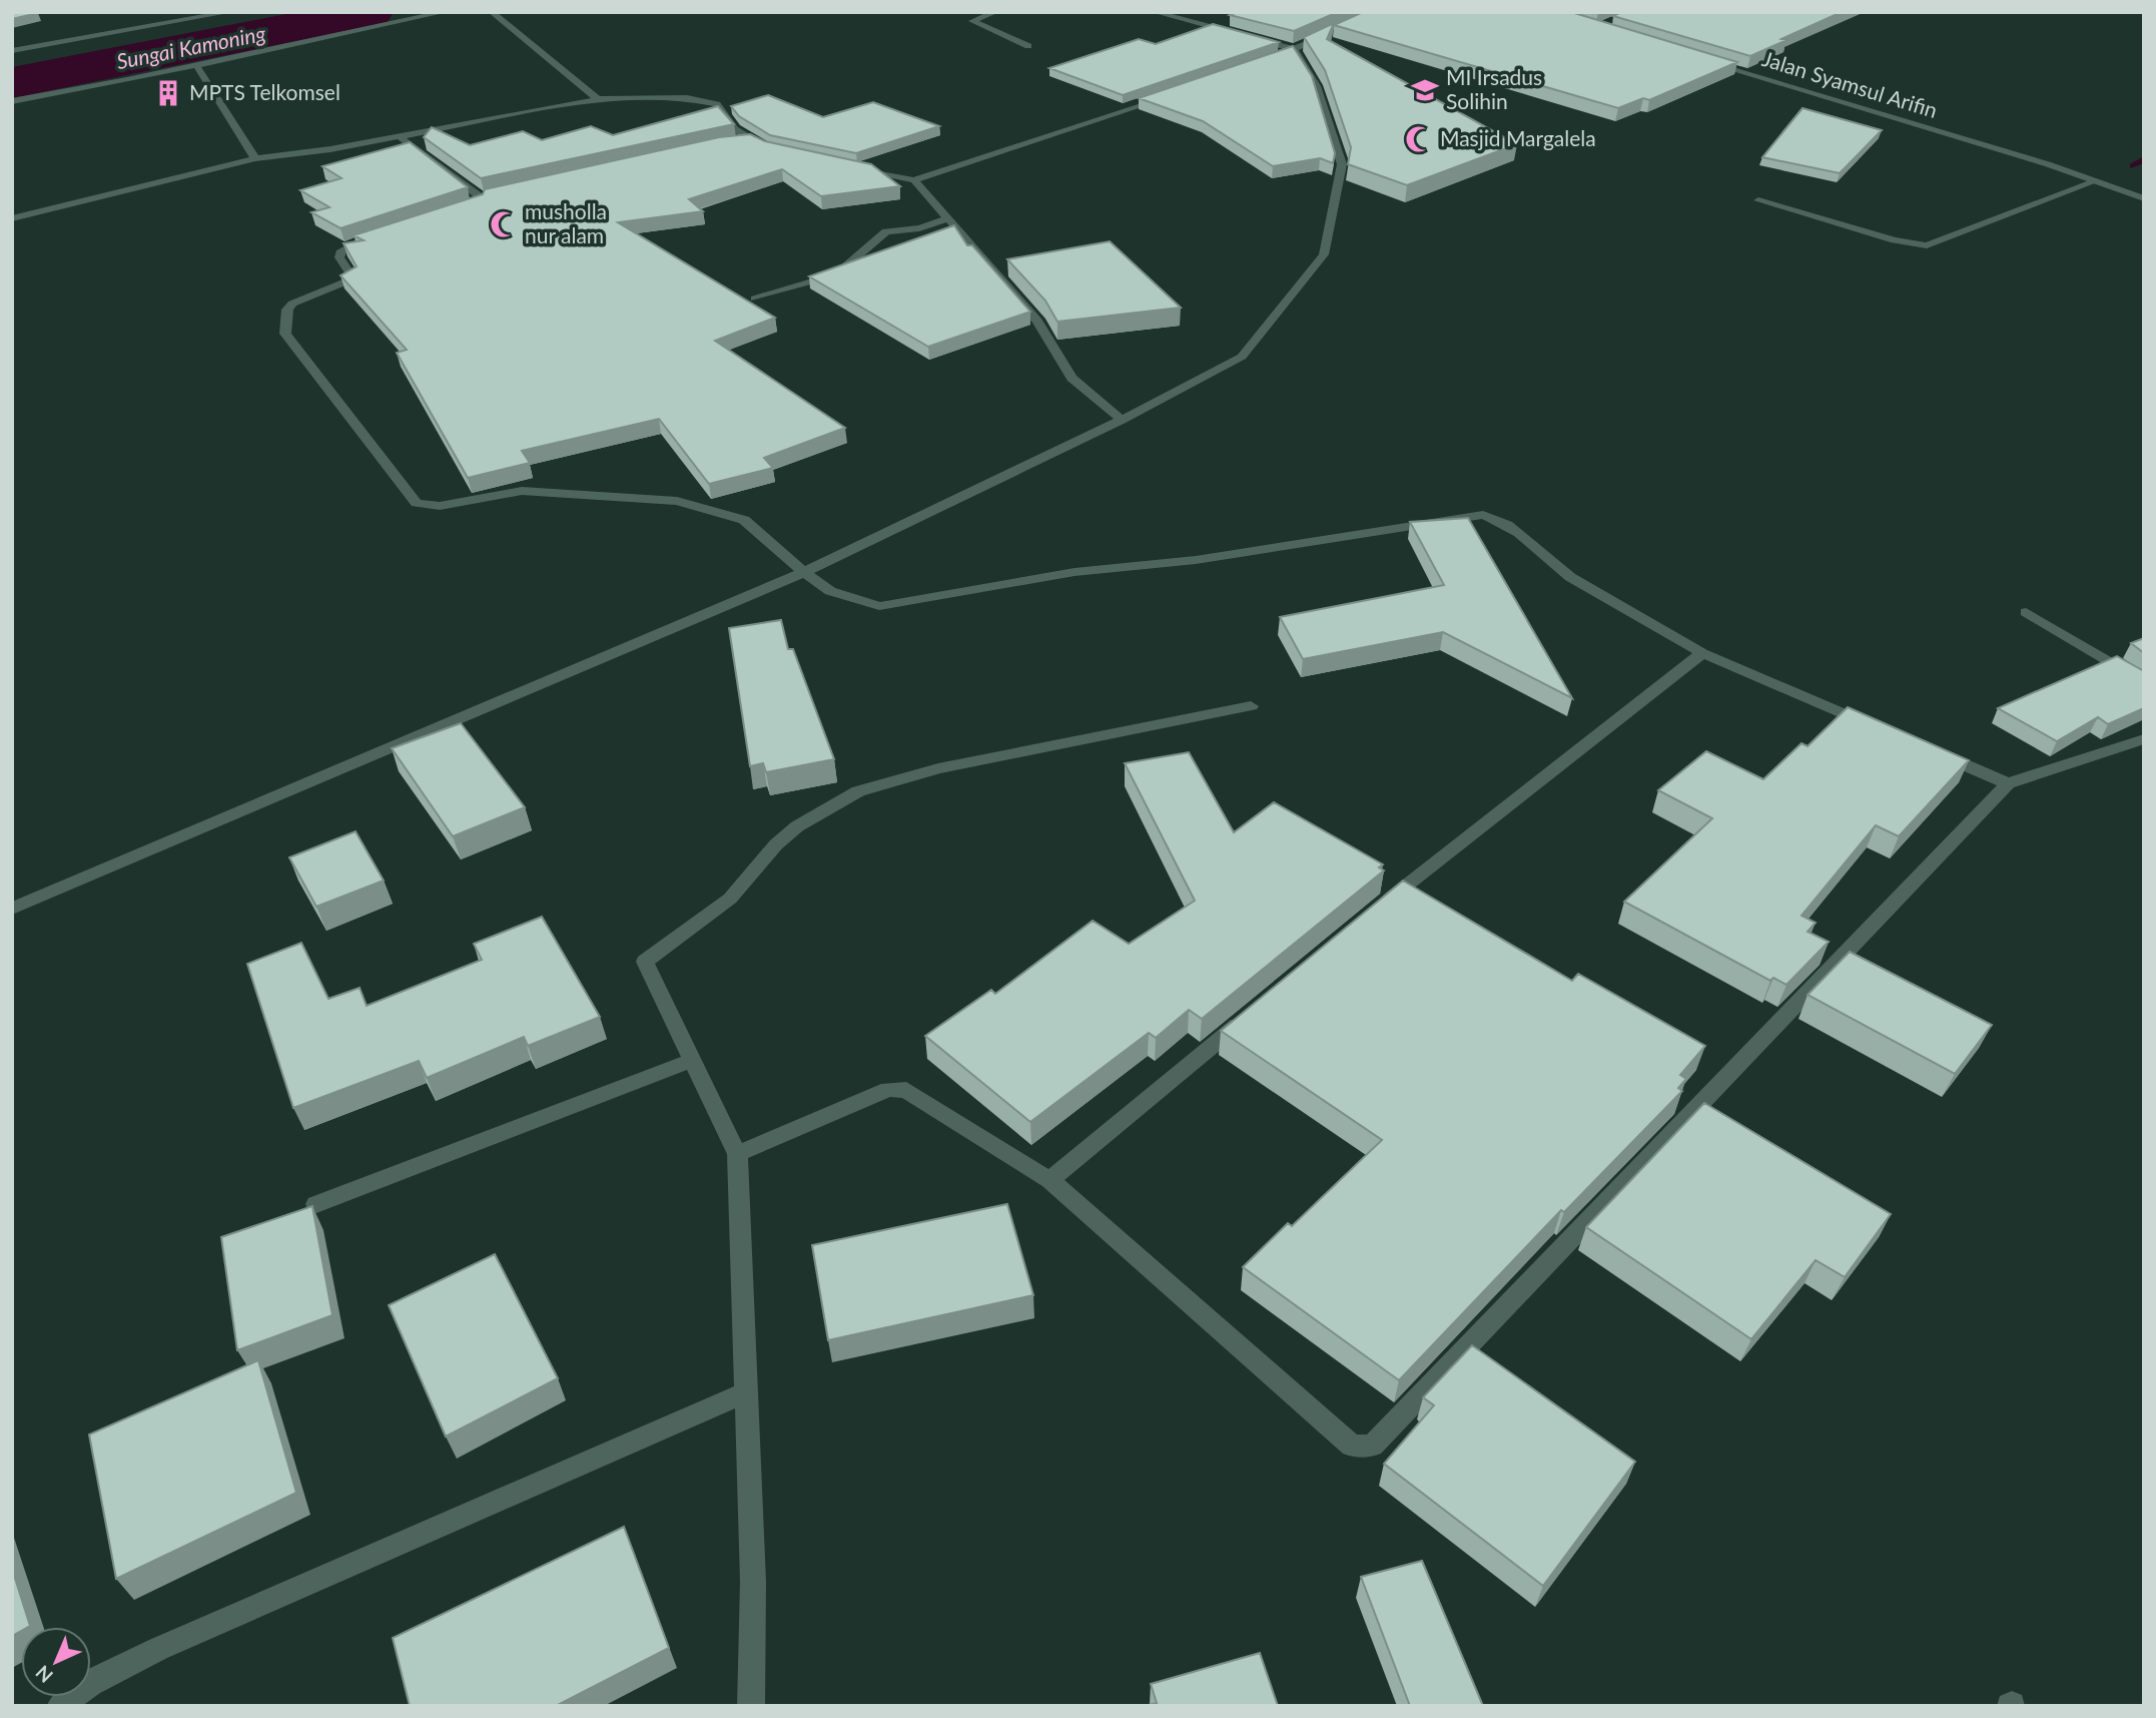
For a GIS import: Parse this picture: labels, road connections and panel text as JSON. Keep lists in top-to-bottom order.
{
  "streets": {
    "street": ["Jalan Syamsul Arifin"]
  },
  "water": ["Sungai Kamoning"],
  "places": {
    "school or university": ["MI Irsadus Solihin"],
    "building": ["MPTS Telkomsel"],
    "mosque": ["Masjid Margalela", "musholla nur alam"]
  },
  "north": "bottom left"
}
